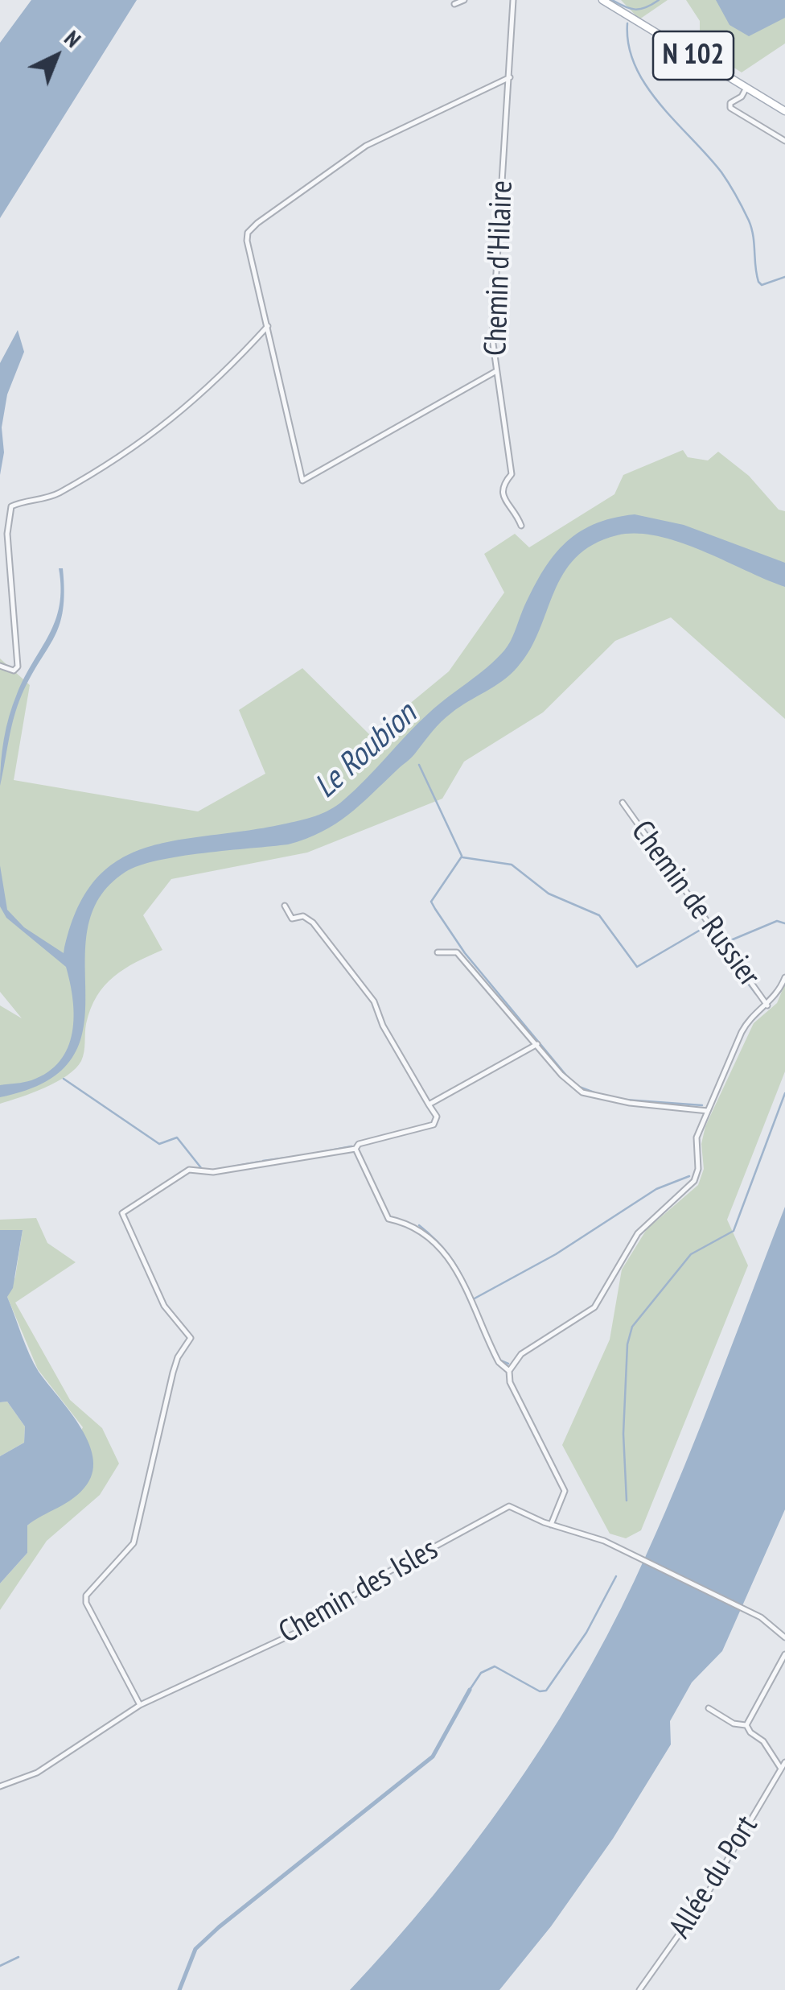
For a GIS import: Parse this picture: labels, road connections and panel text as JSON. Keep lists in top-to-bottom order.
{
  "streets": {
    "main road": ["N 102"],
    "street": [
      "Chemin d'Hilaire",
      "Chemin de Russier",
      "Chemin des Isles",
      "Allée du Port"
    ]
  },
  "water": ["Le Roubion"],
  "north": "top right"
}
